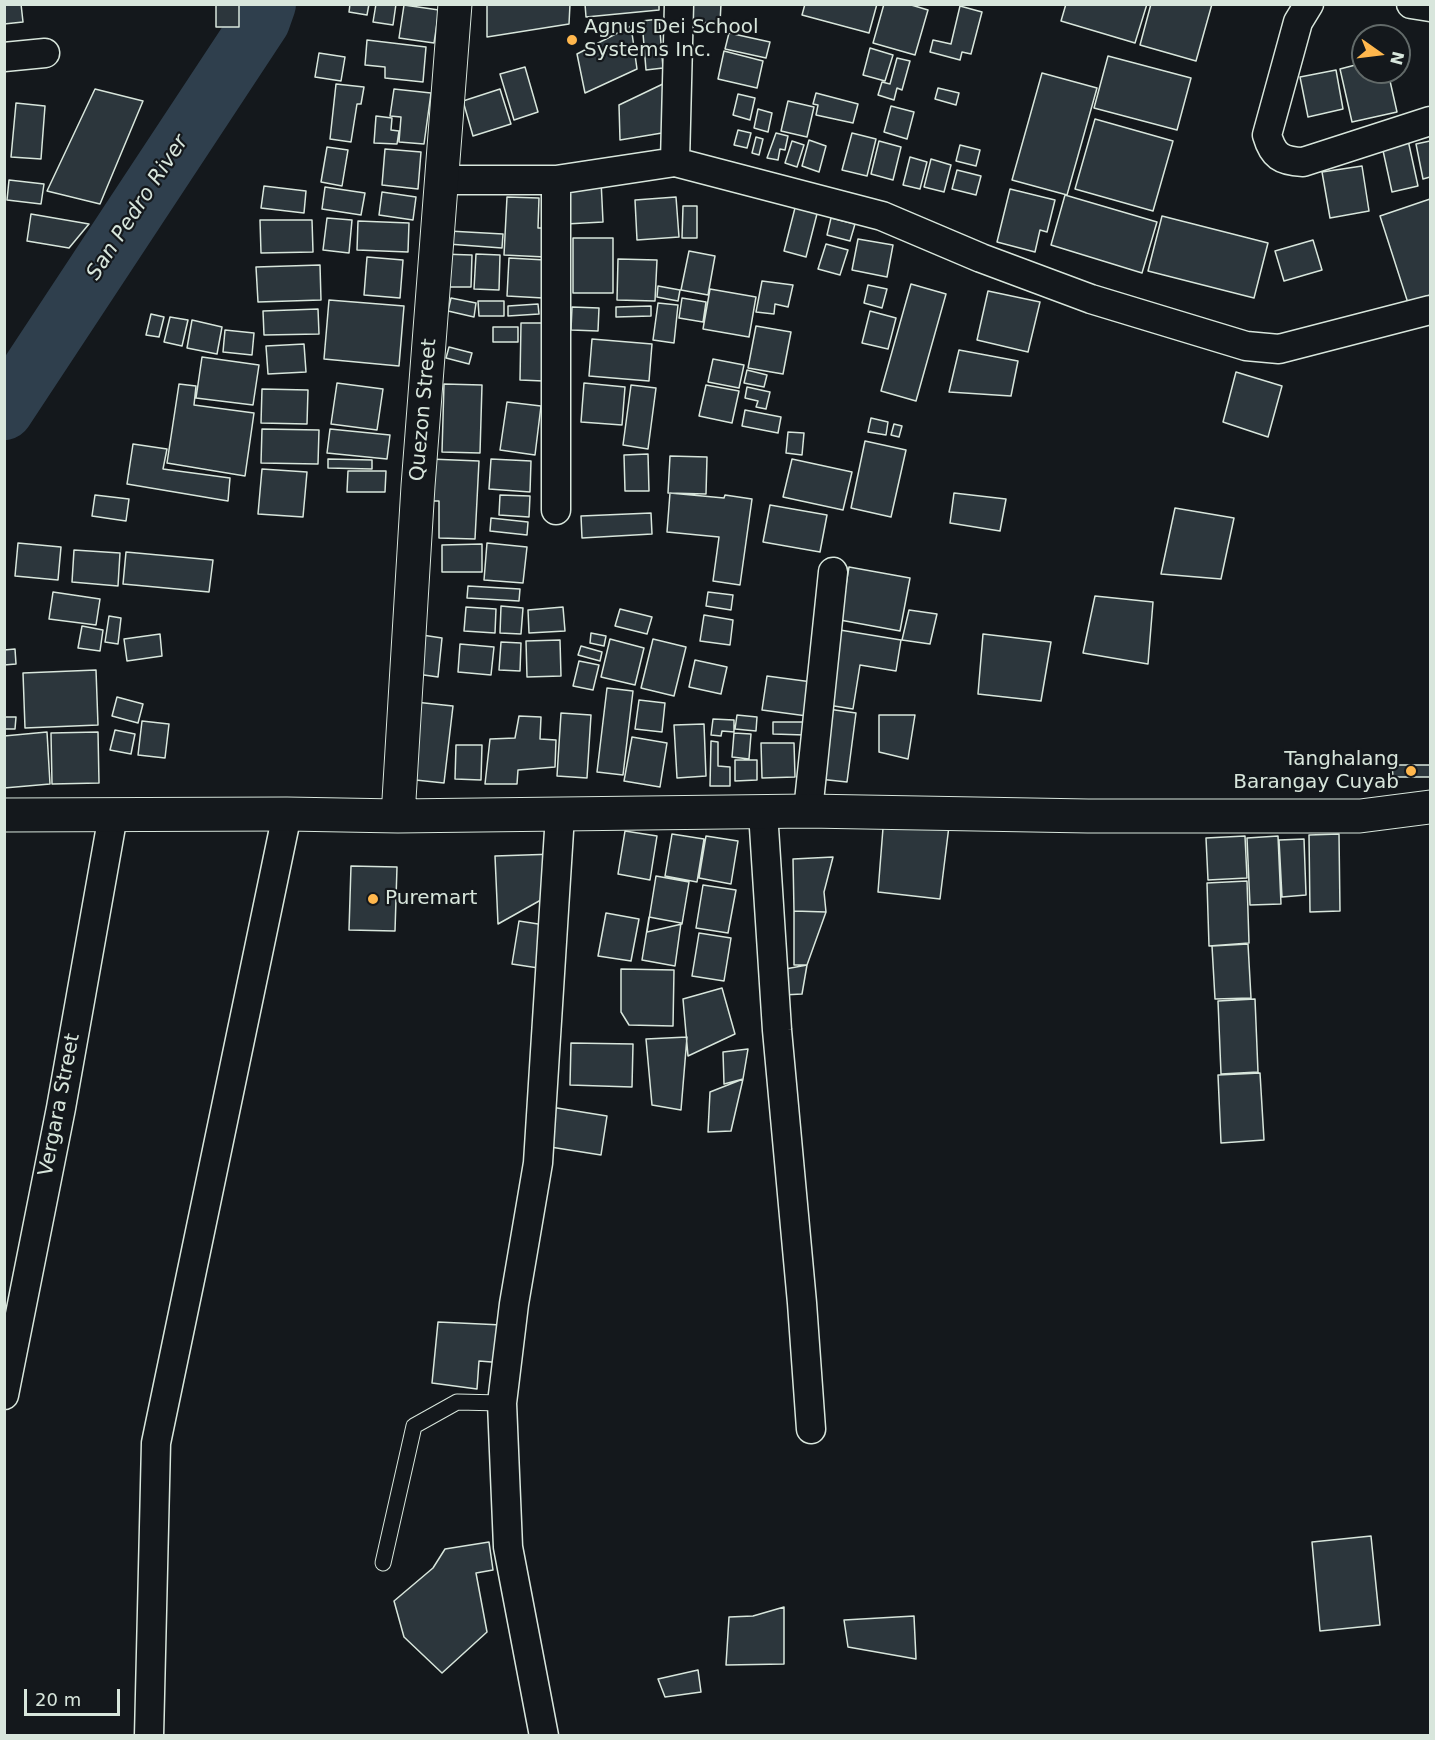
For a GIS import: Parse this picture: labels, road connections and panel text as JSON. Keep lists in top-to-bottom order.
{
  "streets": {
    "street": ["Quezon Street", "Vergara Street"]
  },
  "water": ["San Pedro River"],
  "places": ["Agnus Dei School Systems Inc.", "Tanghalang Barangay Cuyab", "Puremart"],
  "scale_bar": "20 m",
  "north": "right"
}
